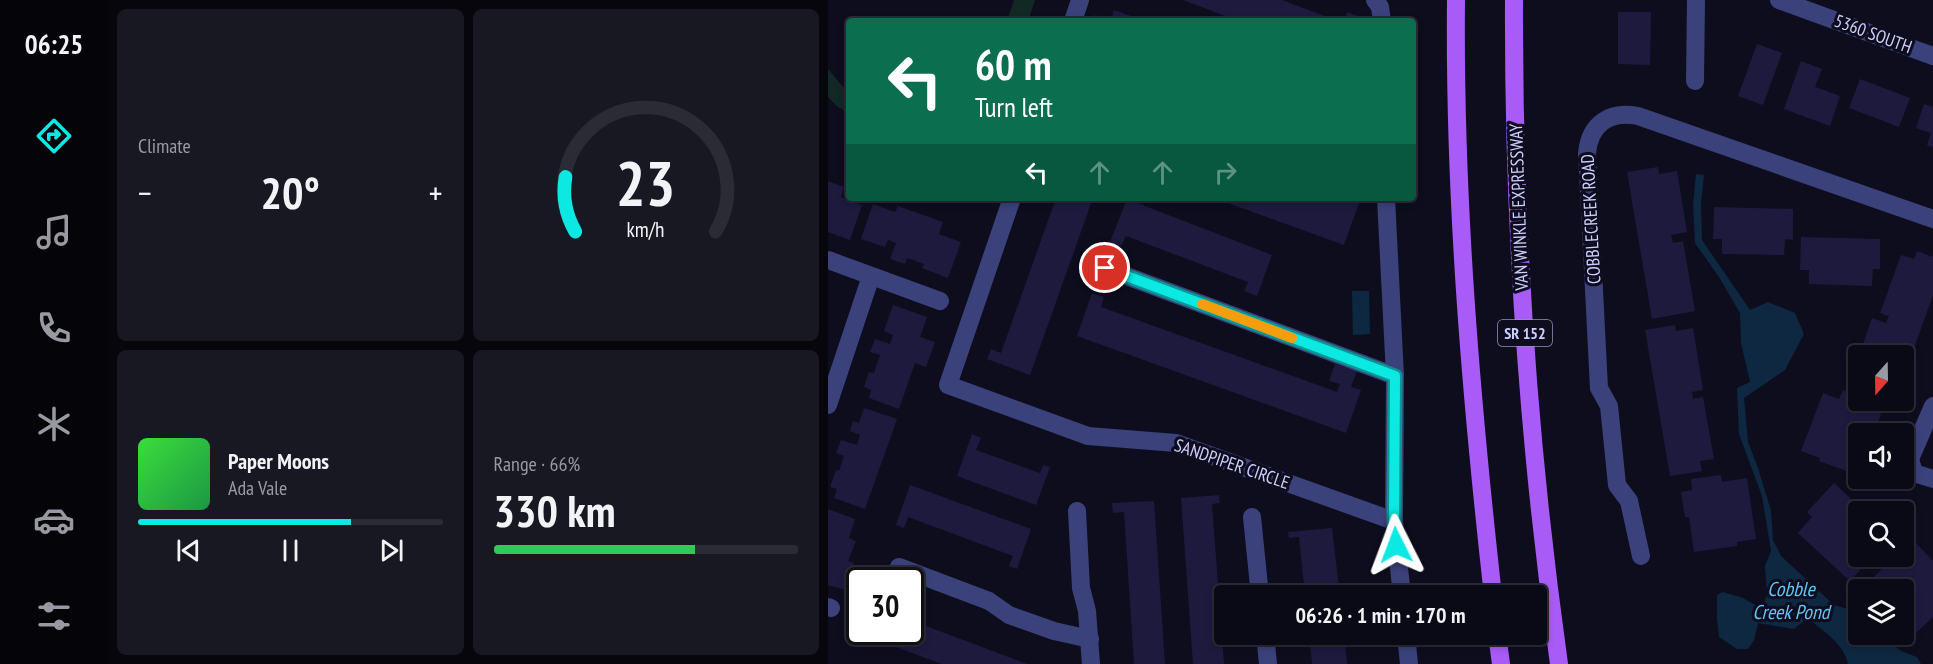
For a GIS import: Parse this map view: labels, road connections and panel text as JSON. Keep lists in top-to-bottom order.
{
  "streets": {
    "main road": ["VAN WINKLE EXPRESSWAY", "SR 152"],
    "street": ["5360 SOUTH", "COBBLECREEK ROAD", "SANDPIPER CIRCLE"]
  },
  "water": ["Cobble Creek Pond"],
  "north": "bottom",
  "page": {
    "tabs": "06:25",
    "tile": [
      "Climate",
      ["Range · 66%", "330 km"]
    ],
    "turn": ["60 m", "Turn left"],
    "heat": ["−", "20°", "+"],
    "song": ["Paper Moons", "Ada Vale"],
    "limit": "30",
    "trip": "06:26 · 1 min · 170 m",
    "gauge": ["23", "km/h"]
  }
}
